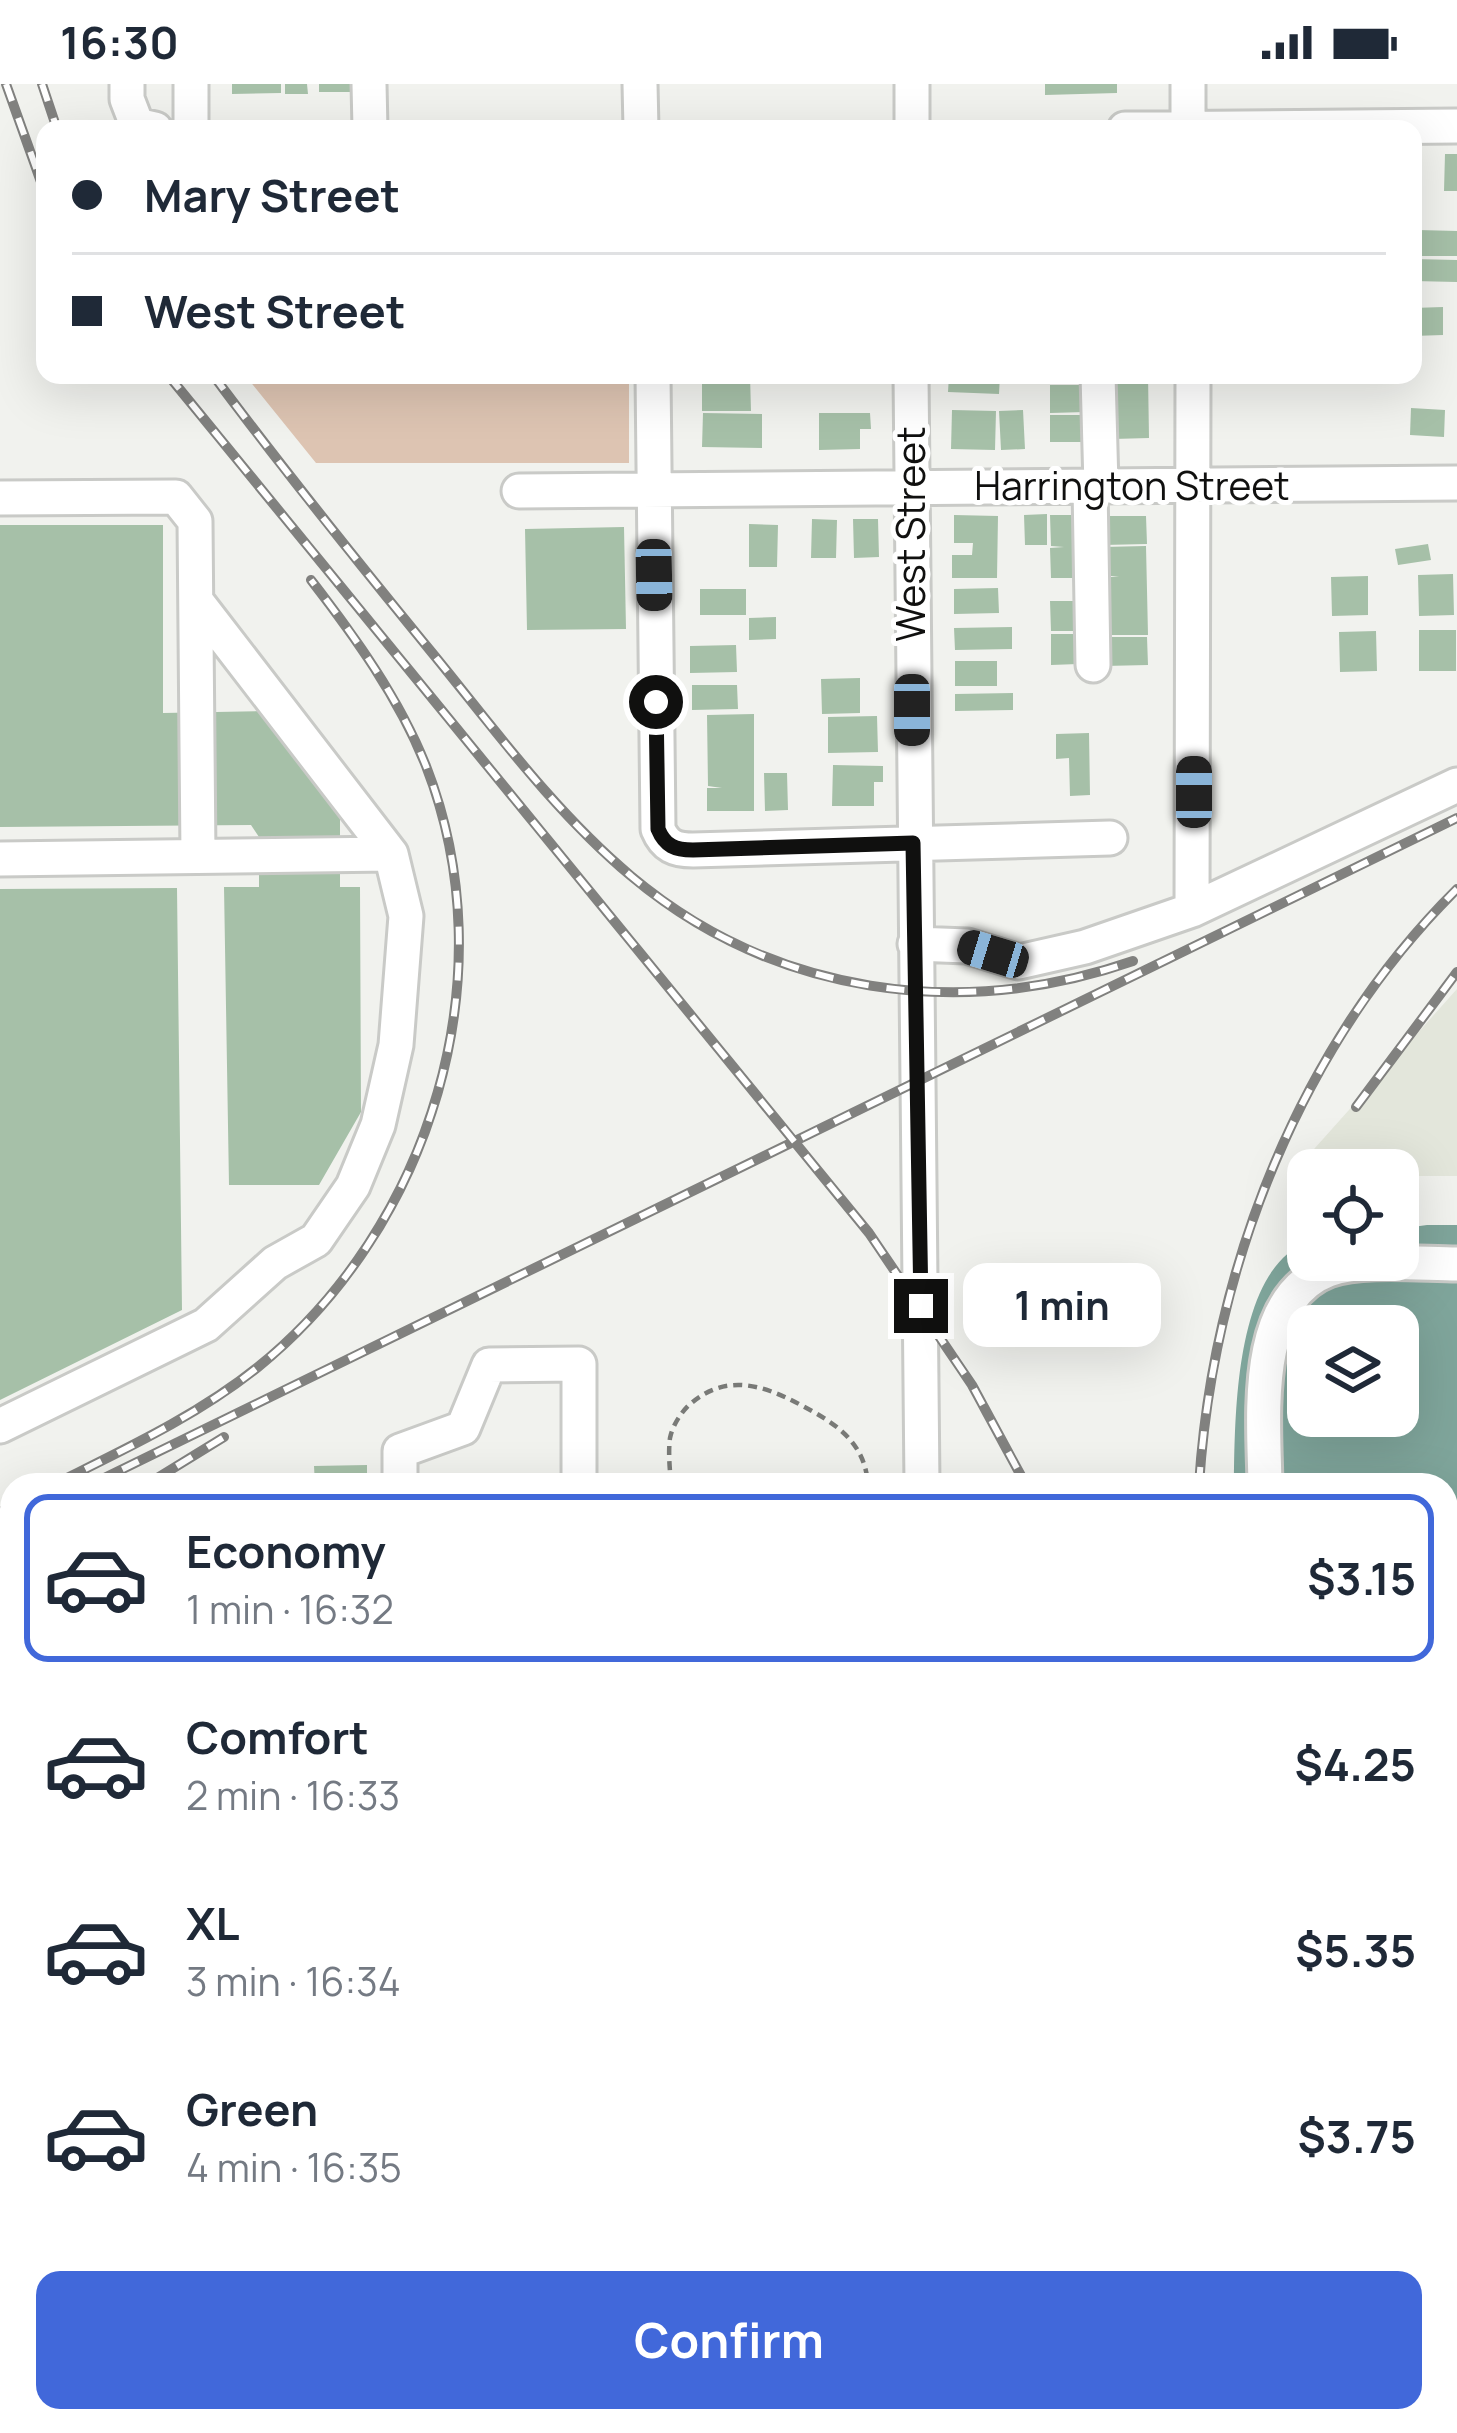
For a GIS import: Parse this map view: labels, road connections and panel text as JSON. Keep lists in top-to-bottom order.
{
  "streets": {
    "street": ["Harrington Street", "West Street"]
  },
  "crossings": [
    ["Harrington Street", "West Street"]
  ],
  "page": {
    "status": "16:30",
    "banner": ["Mary Street", "West Street"],
    "bubble": "1 min",
    "list": [
      {
        "name": "Economy",
        "note": "1 min · 16:32",
        "value": "$3.15"
      },
      {
        "name": "Comfort",
        "note": "2 min · 16:33",
        "value": "$4.25"
      },
      {
        "name": "XL",
        "note": "3 min · 16:34",
        "value": "$5.35"
      },
      {
        "name": "Green",
        "note": "4 min · 16:35",
        "value": "$3.75"
      }
    ],
    "buttons": "Confirm"
  }
}
